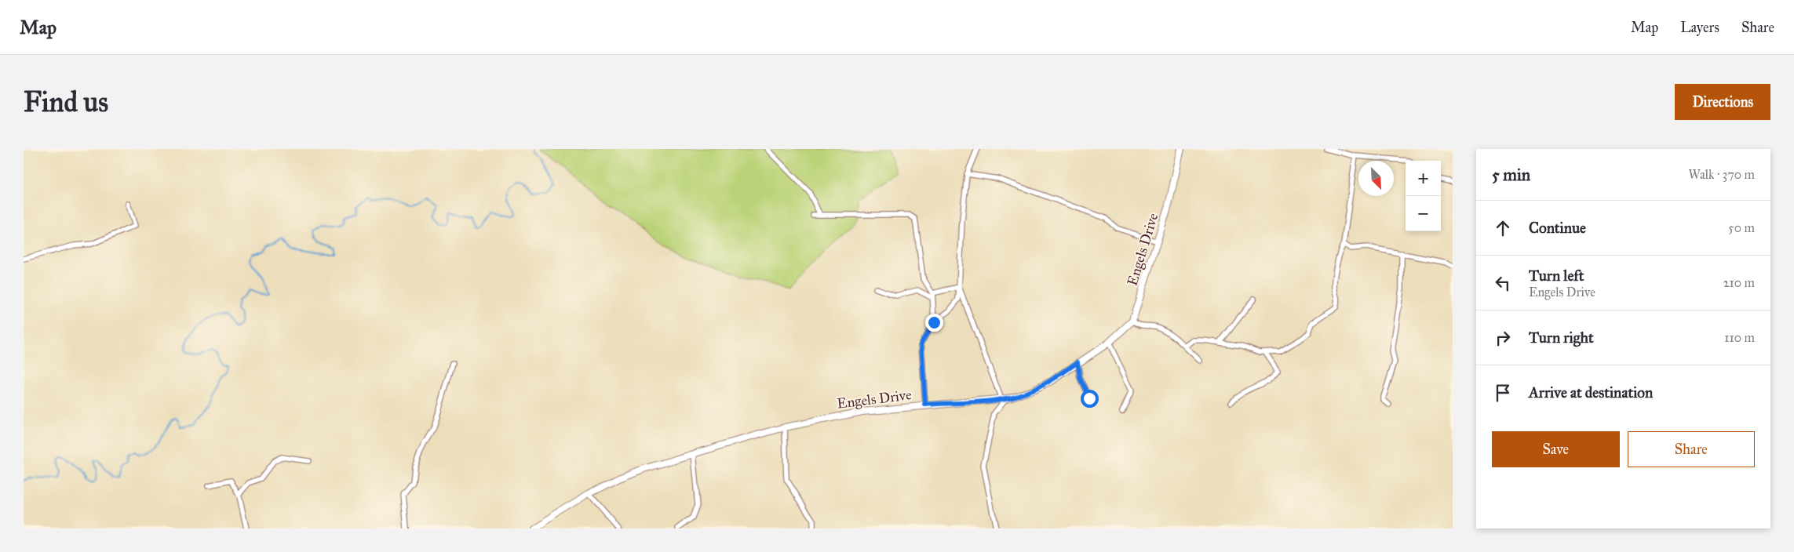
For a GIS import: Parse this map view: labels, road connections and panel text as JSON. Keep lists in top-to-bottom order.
{
  "streets": {
    "street": ["Engels Drive"]
  },
  "north": "bottom right",
  "page": {
    "header": "Map",
    "nav": ["Map", "Layers", "Share"],
    "buttons": [
      "Directions",
      ["Save", "Share"]
    ],
    "title": "Find us",
    "heading": ["5 min", "Walk · 370 m"],
    "map_buttons": ["+", "−"],
    "list": [
      ["Continue", "50 m"],
      ["Turn left", "Engels Drive", "210 m"],
      ["Turn right", "110 m"],
      "Arrive at destination"
    ]
  }
}
